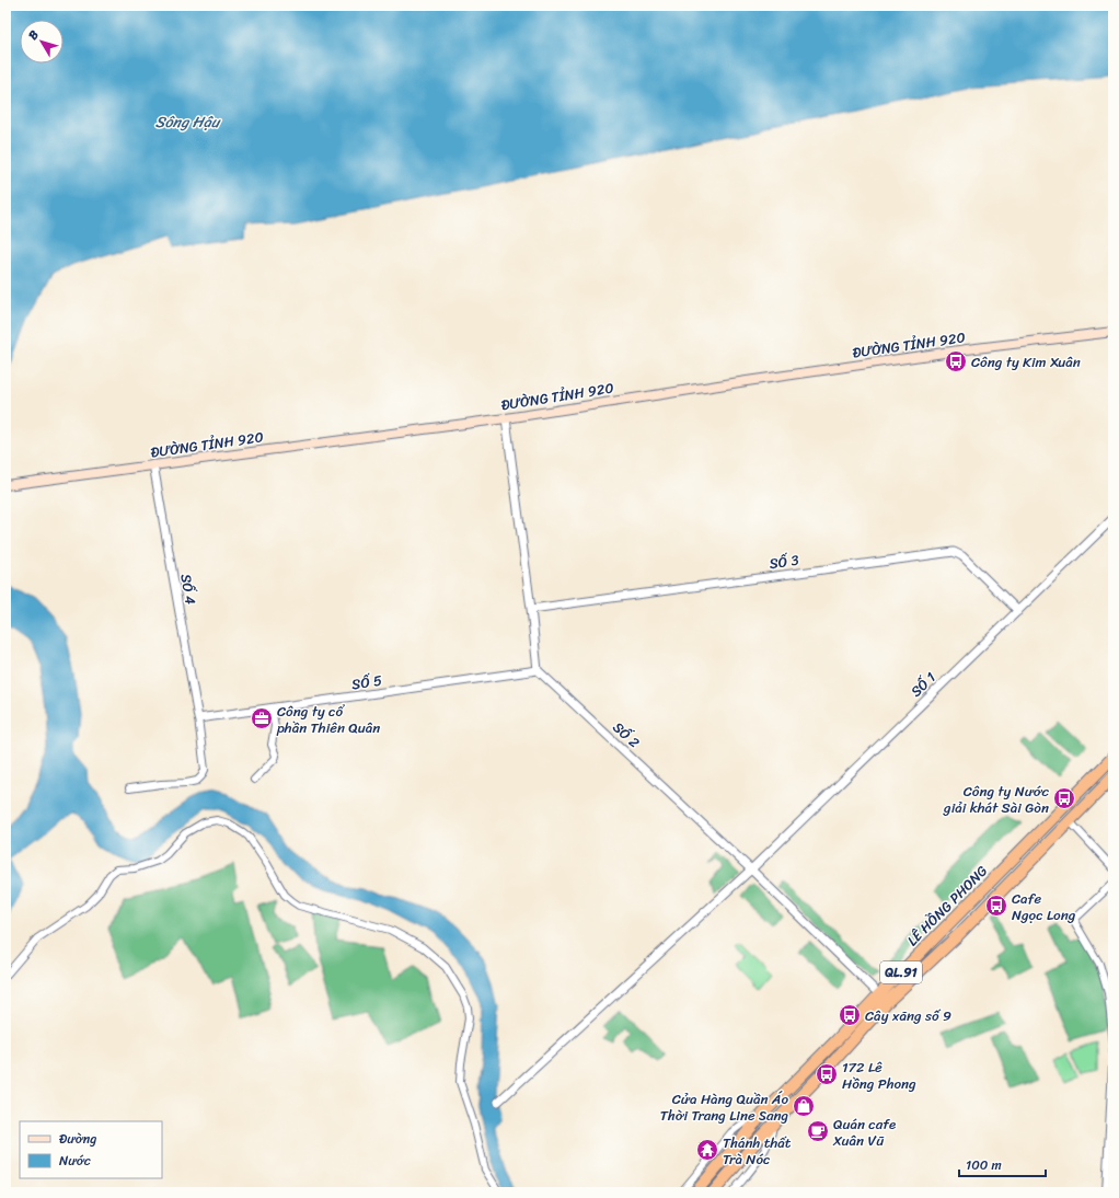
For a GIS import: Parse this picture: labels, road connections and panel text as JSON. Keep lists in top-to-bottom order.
{
  "streets": {
    "highway": ["LÊ HỒNG PHONG", "QL.91"],
    "main road": ["ĐƯỜNG TỈNH 920"],
    "street": [
      "SỐ 3",
      "SỐ 4",
      "SỐ 5",
      "SỐ 1",
      "SỐ 2"
    ]
  },
  "crossings": [
    ["ĐƯỜNG TỈNH 920", "SỐ 4"],
    ["SỐ 3", "SỐ 1"],
    ["SỐ 4", "SỐ 5"],
    ["SỐ 5", "SỐ 2"],
    ["SỐ 1", "SỐ 2"],
    ["SỐ 2", "LÊ HỒNG PHONG"]
  ],
  "water": ["Sông Hậu"],
  "places": {
    "bus stop": [
      "Công ty Kim Xuân",
      "Công ty Nước giải khát Sài Gòn",
      "Cafe Ngọc Long",
      "Cây xăng số 9",
      "172 Lê Hồng Phong"
    ],
    "office": ["Công ty cổ phần Thiên Quân"],
    "shop": ["Cửa Hàng Quần Áo Thời Trang Line Sang"],
    "cafe": ["Quán cafe Xuân Vũ"],
    "temple": ["Thánh thất Trà Nóc"]
  },
  "legend": ["Đường", "Nước"],
  "scale_bar": "100 m",
  "north": "top left"
}
